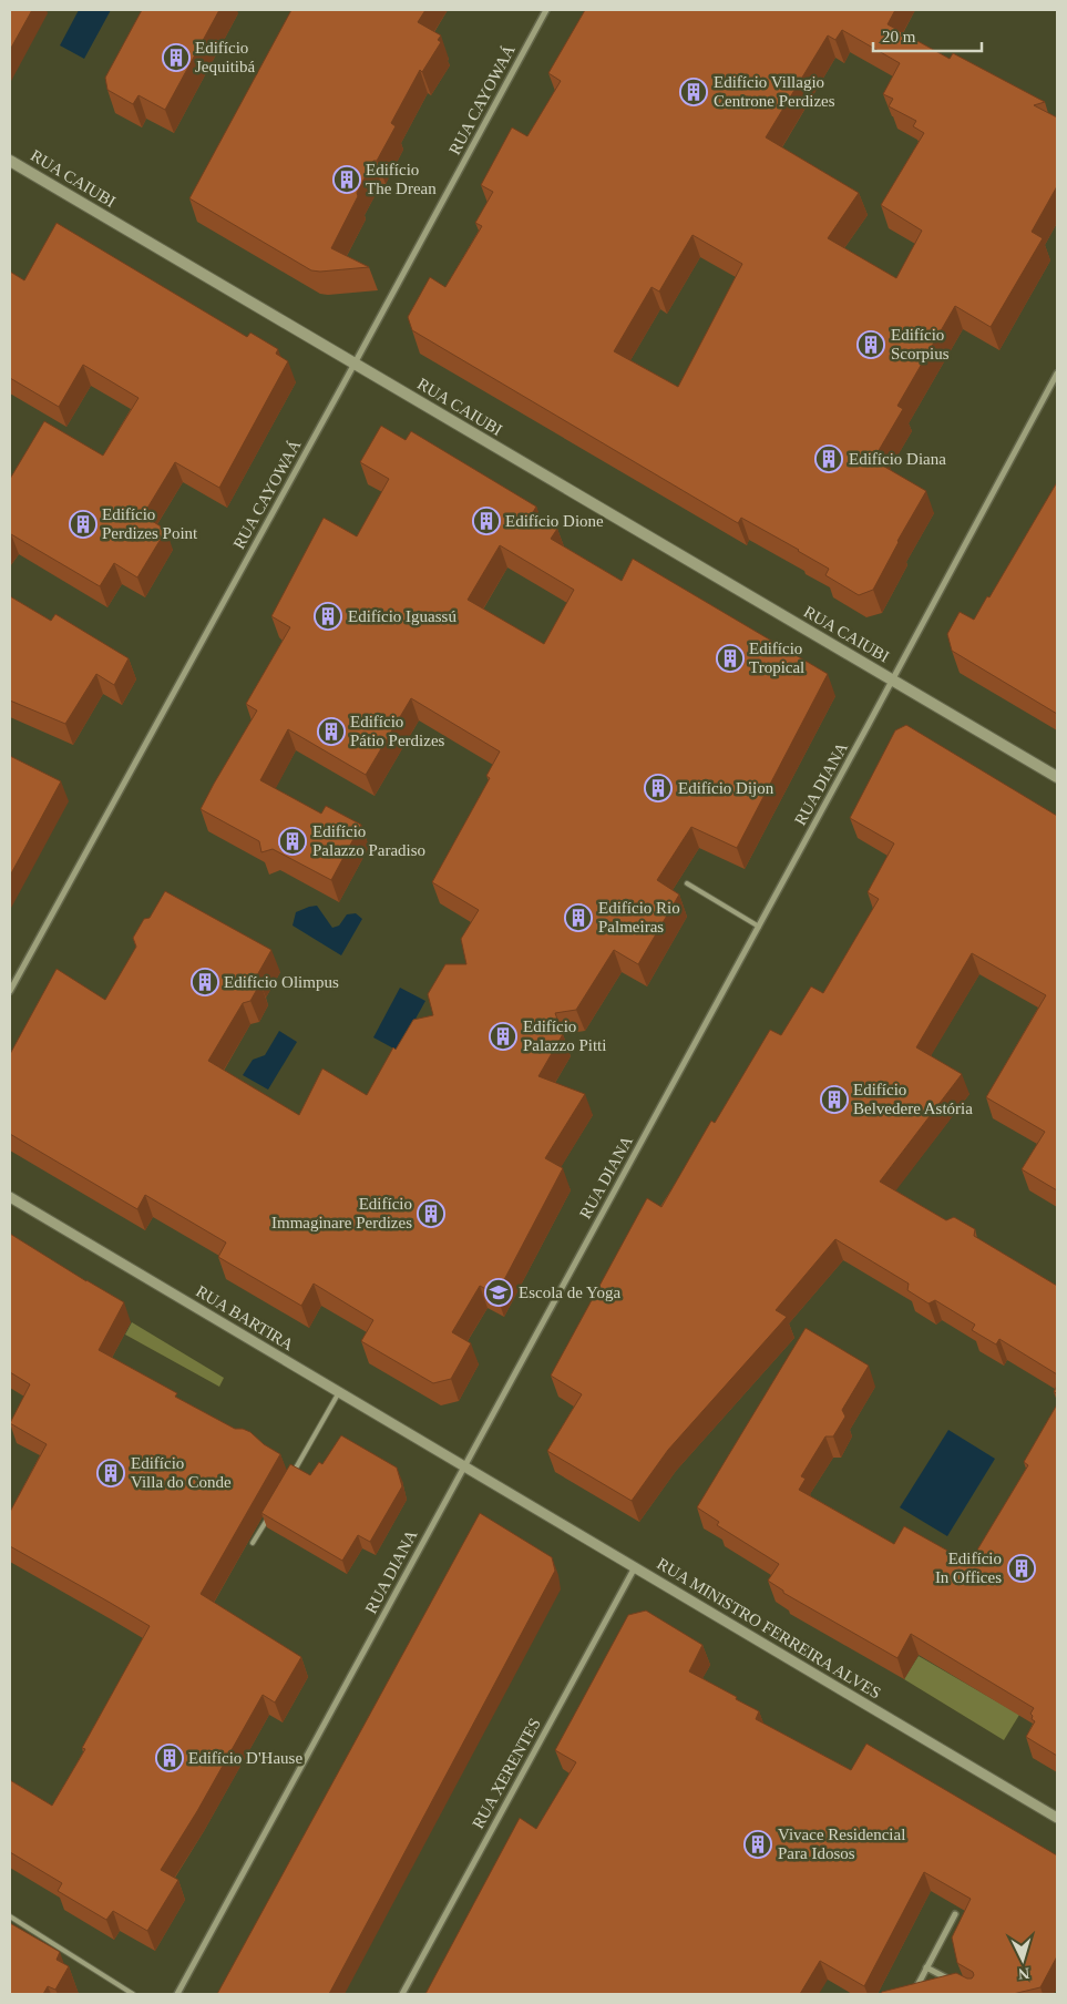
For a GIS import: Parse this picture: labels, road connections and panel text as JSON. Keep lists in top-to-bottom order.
{
  "streets": {
    "main road": ["RUA CAIUBI"],
    "street": [
      "RUA CAYOWAÁ",
      "RUA DIANA",
      "RUA BARTIRA",
      "RUA MINISTRO FERREIRA ALVES",
      "RUA XERENTES"
    ]
  },
  "crossings": [
    ["RUA CAYOWAÁ", "RUA CAIUBI"],
    ["RUA CAIUBI", "RUA DIANA"],
    ["RUA DIANA", "RUA BARTIRA"],
    ["RUA DIANA", "RUA MINISTRO FERREIRA ALVES"],
    ["RUA BARTIRA", "RUA MINISTRO FERREIRA ALVES"],
    ["RUA MINISTRO FERREIRA ALVES", "RUA XERENTES"]
  ],
  "places": {
    "building": [
      "Edifício Jequitibá",
      "Edifício Villagio Centrone Perdizes",
      "Edifício The Drean",
      "Edifício Scorpius",
      "Edifício Diana",
      "Edifício Dione",
      "Edifício Perdizes Point",
      "Edifício Iguassú",
      "Edifício Tropical",
      "Edifício Pátio Perdizes",
      "Edifício Dijon",
      "Edifício Palazzo Paradiso",
      "Edifício Rio Palmeiras",
      "Edifício Olimpus",
      "Edifício Palazzo Pitti",
      "Edifício Belvedere Astória",
      "Edifício Immaginare Perdizes",
      "Edifício Villa do Conde",
      "Edifício In Offices",
      "Edifício D'Hause",
      "Vivace Residencial Para Idosos"
    ],
    "school or university": ["Escola de Yoga"]
  },
  "scale_bar": "20 m",
  "north": "bottom"
}
